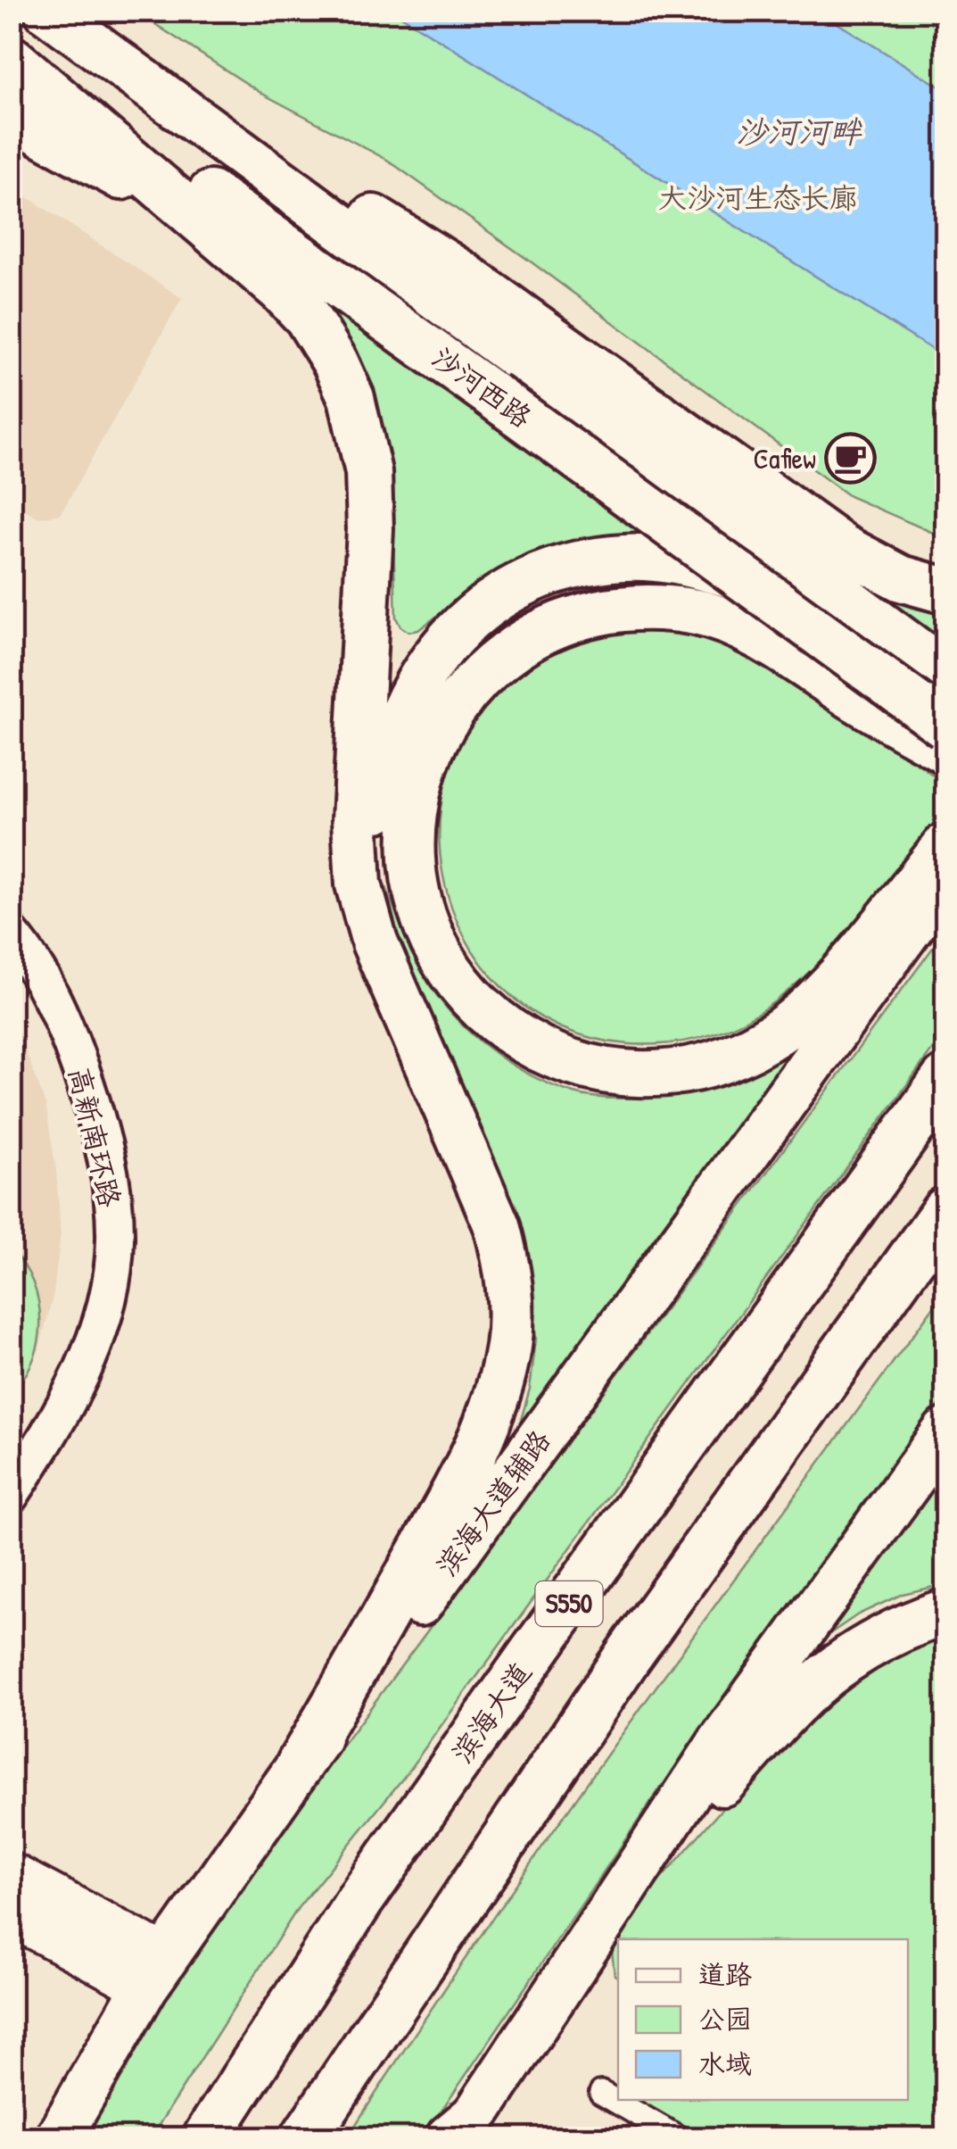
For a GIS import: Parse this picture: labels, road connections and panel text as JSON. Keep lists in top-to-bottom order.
{
  "streets": {
    "highway": ["S550", "滨海大道"],
    "main road": ["沙河西路", "滨海大道辅路"],
    "street": ["高新南环路"]
  },
  "water": ["沙河河畔"],
  "parks": ["大沙河生态长廊"],
  "places": {
    "cafe": ["Cafiew"]
  },
  "legend": ["道路", "公园", "水域"]
}
